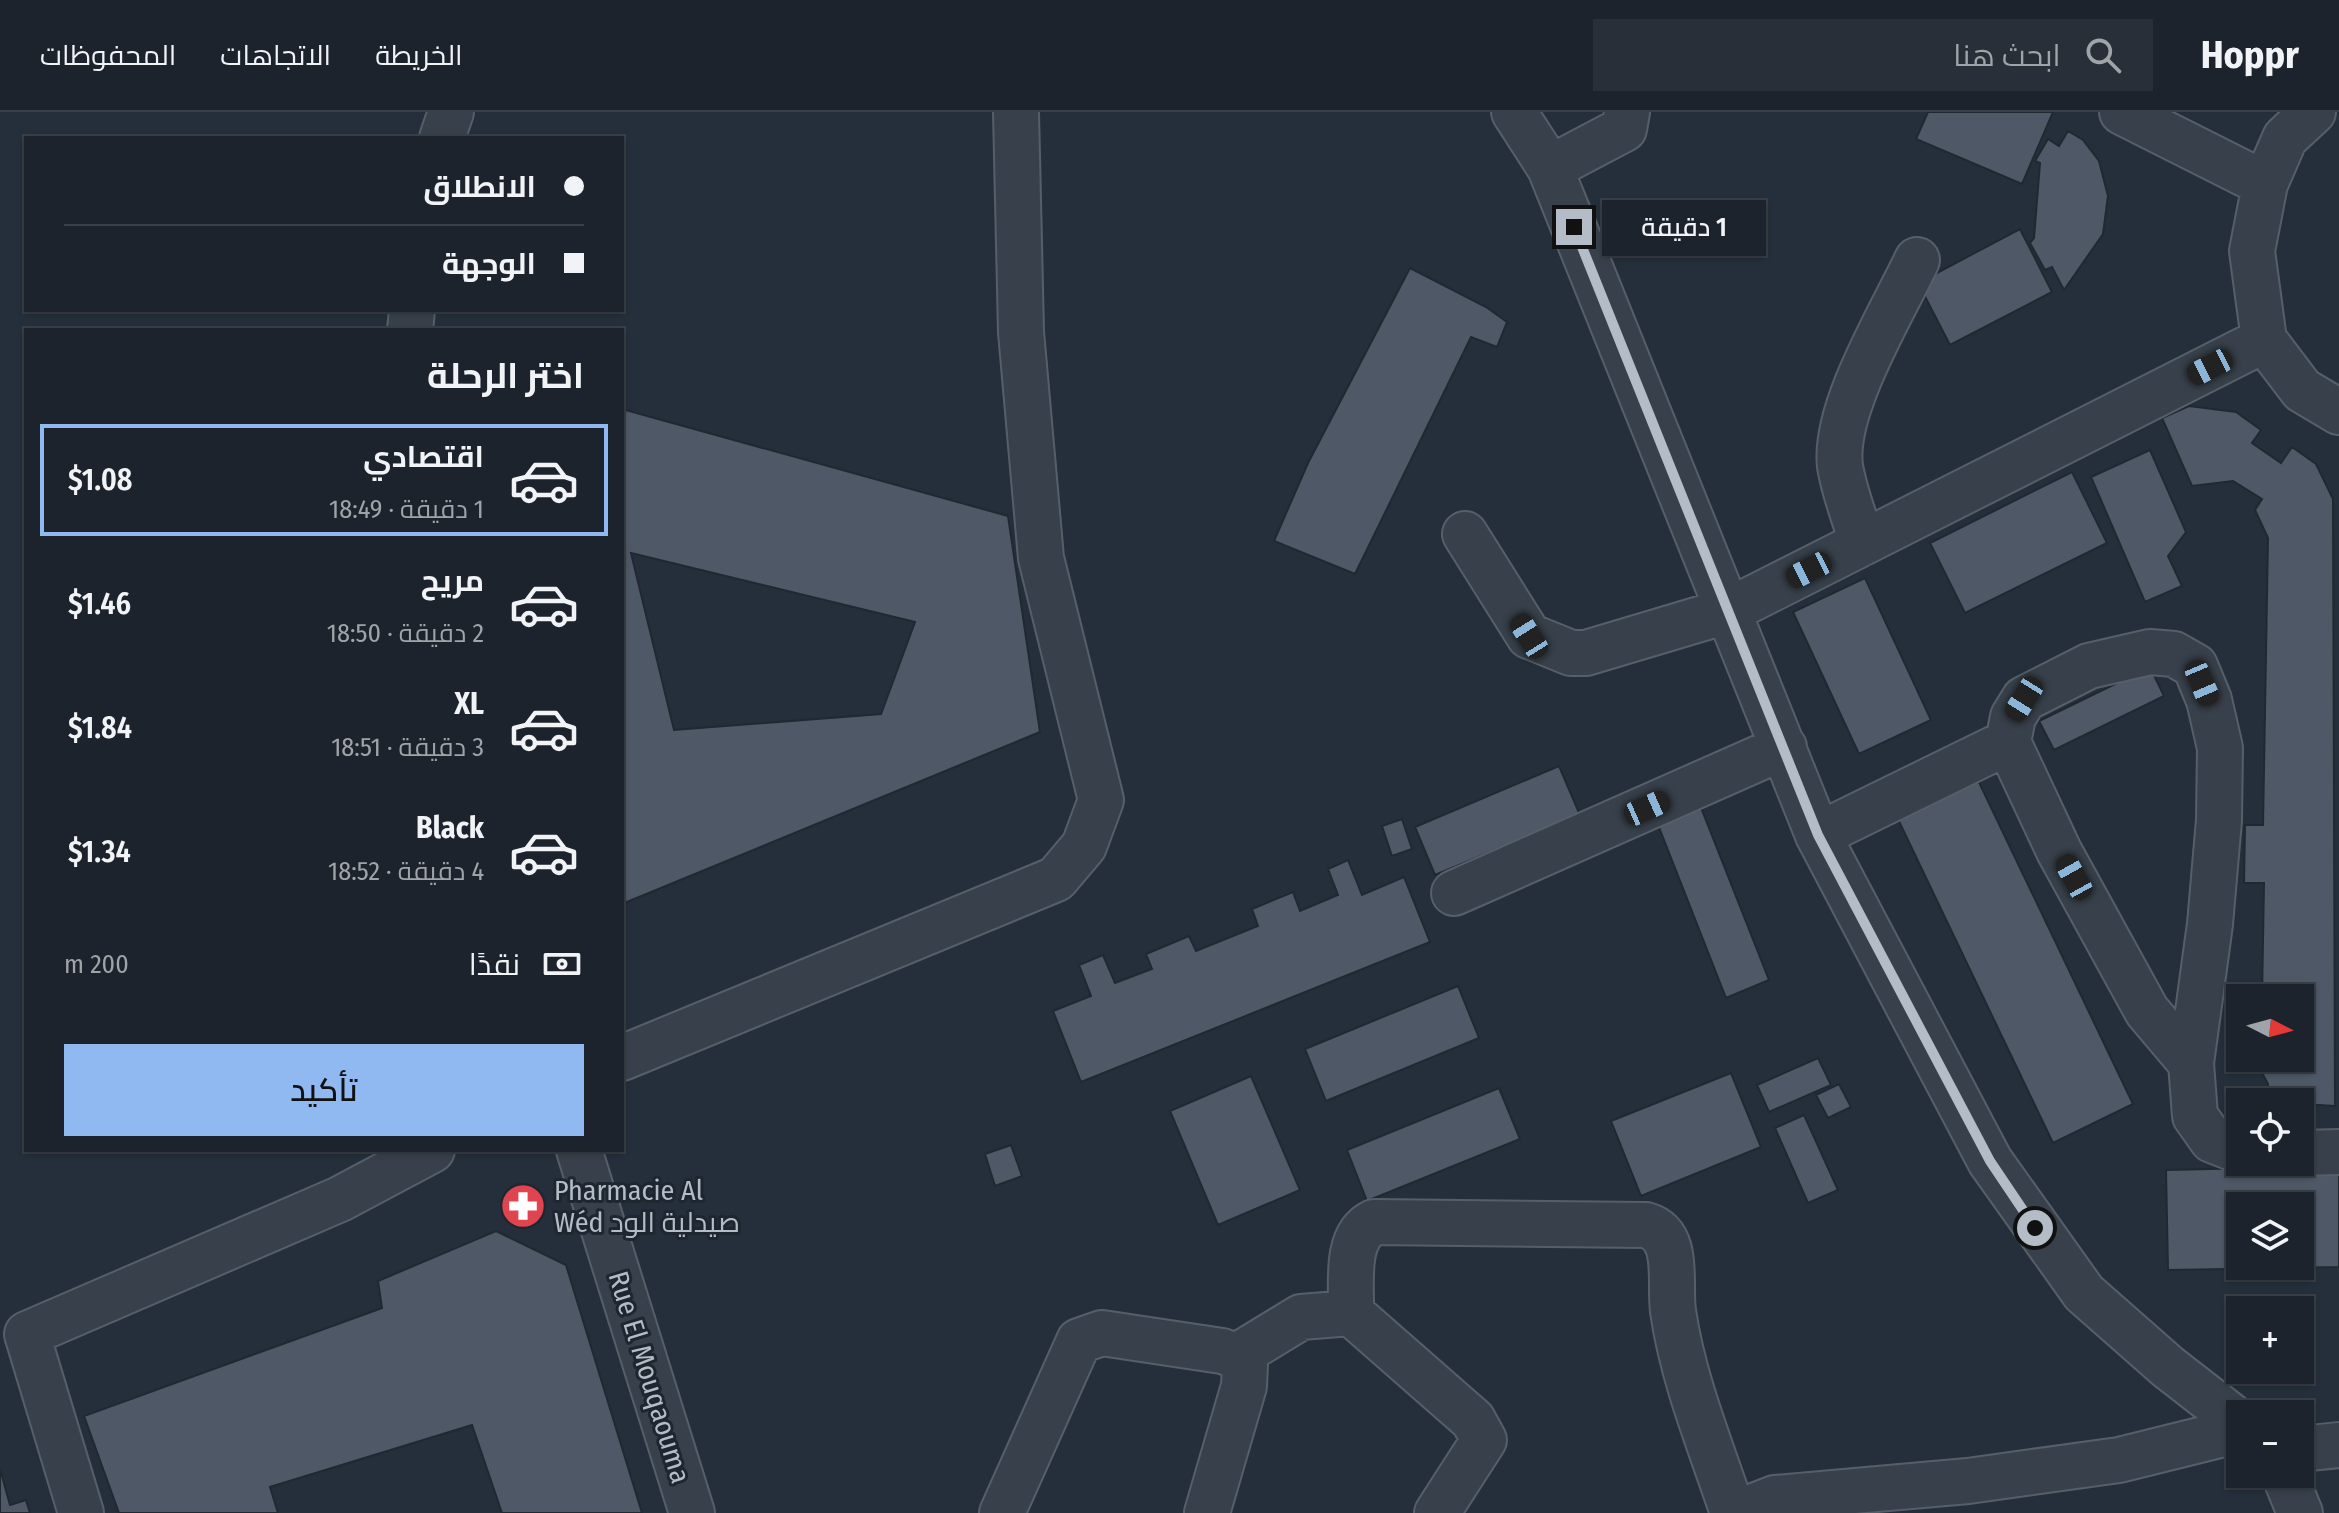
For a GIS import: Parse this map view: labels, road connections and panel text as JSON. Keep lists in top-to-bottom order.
{
  "streets": {
    "street": ["Rue El Mouqaouma"]
  },
  "places": {
    "pharmacy": ["Pharmacie Al Wéd صيدلية الود"]
  },
  "north": "right",
  "page": {
    "header": "Hoppr",
    "search": "ابحث هنا",
    "nav": ["الخريطة", "الاتجاهات", "المحفوظات"],
    "banner": ["الانطلاق", "الوجهة"],
    "bubble": "1 دقيقة",
    "heading": "اختر الرحلة",
    "list": [
      {
        "name": "اقتصادي",
        "note": "1 دقيقة · 18:49",
        "value": "$1.08"
      },
      {
        "name": "مريح",
        "note": "2 دقيقة · 18:50",
        "value": "$1.46"
      },
      {
        "name": "XL",
        "note": "3 دقيقة · 18:51",
        "value": "$1.84"
      },
      {
        "name": "Black",
        "note": "4 دقيقة · 18:52",
        "value": "$1.34"
      }
    ],
    "pay": ["نقدًا", "200 m"],
    "map_buttons": ["+", "−"],
    "buttons": "تأكيد"
  }
}
